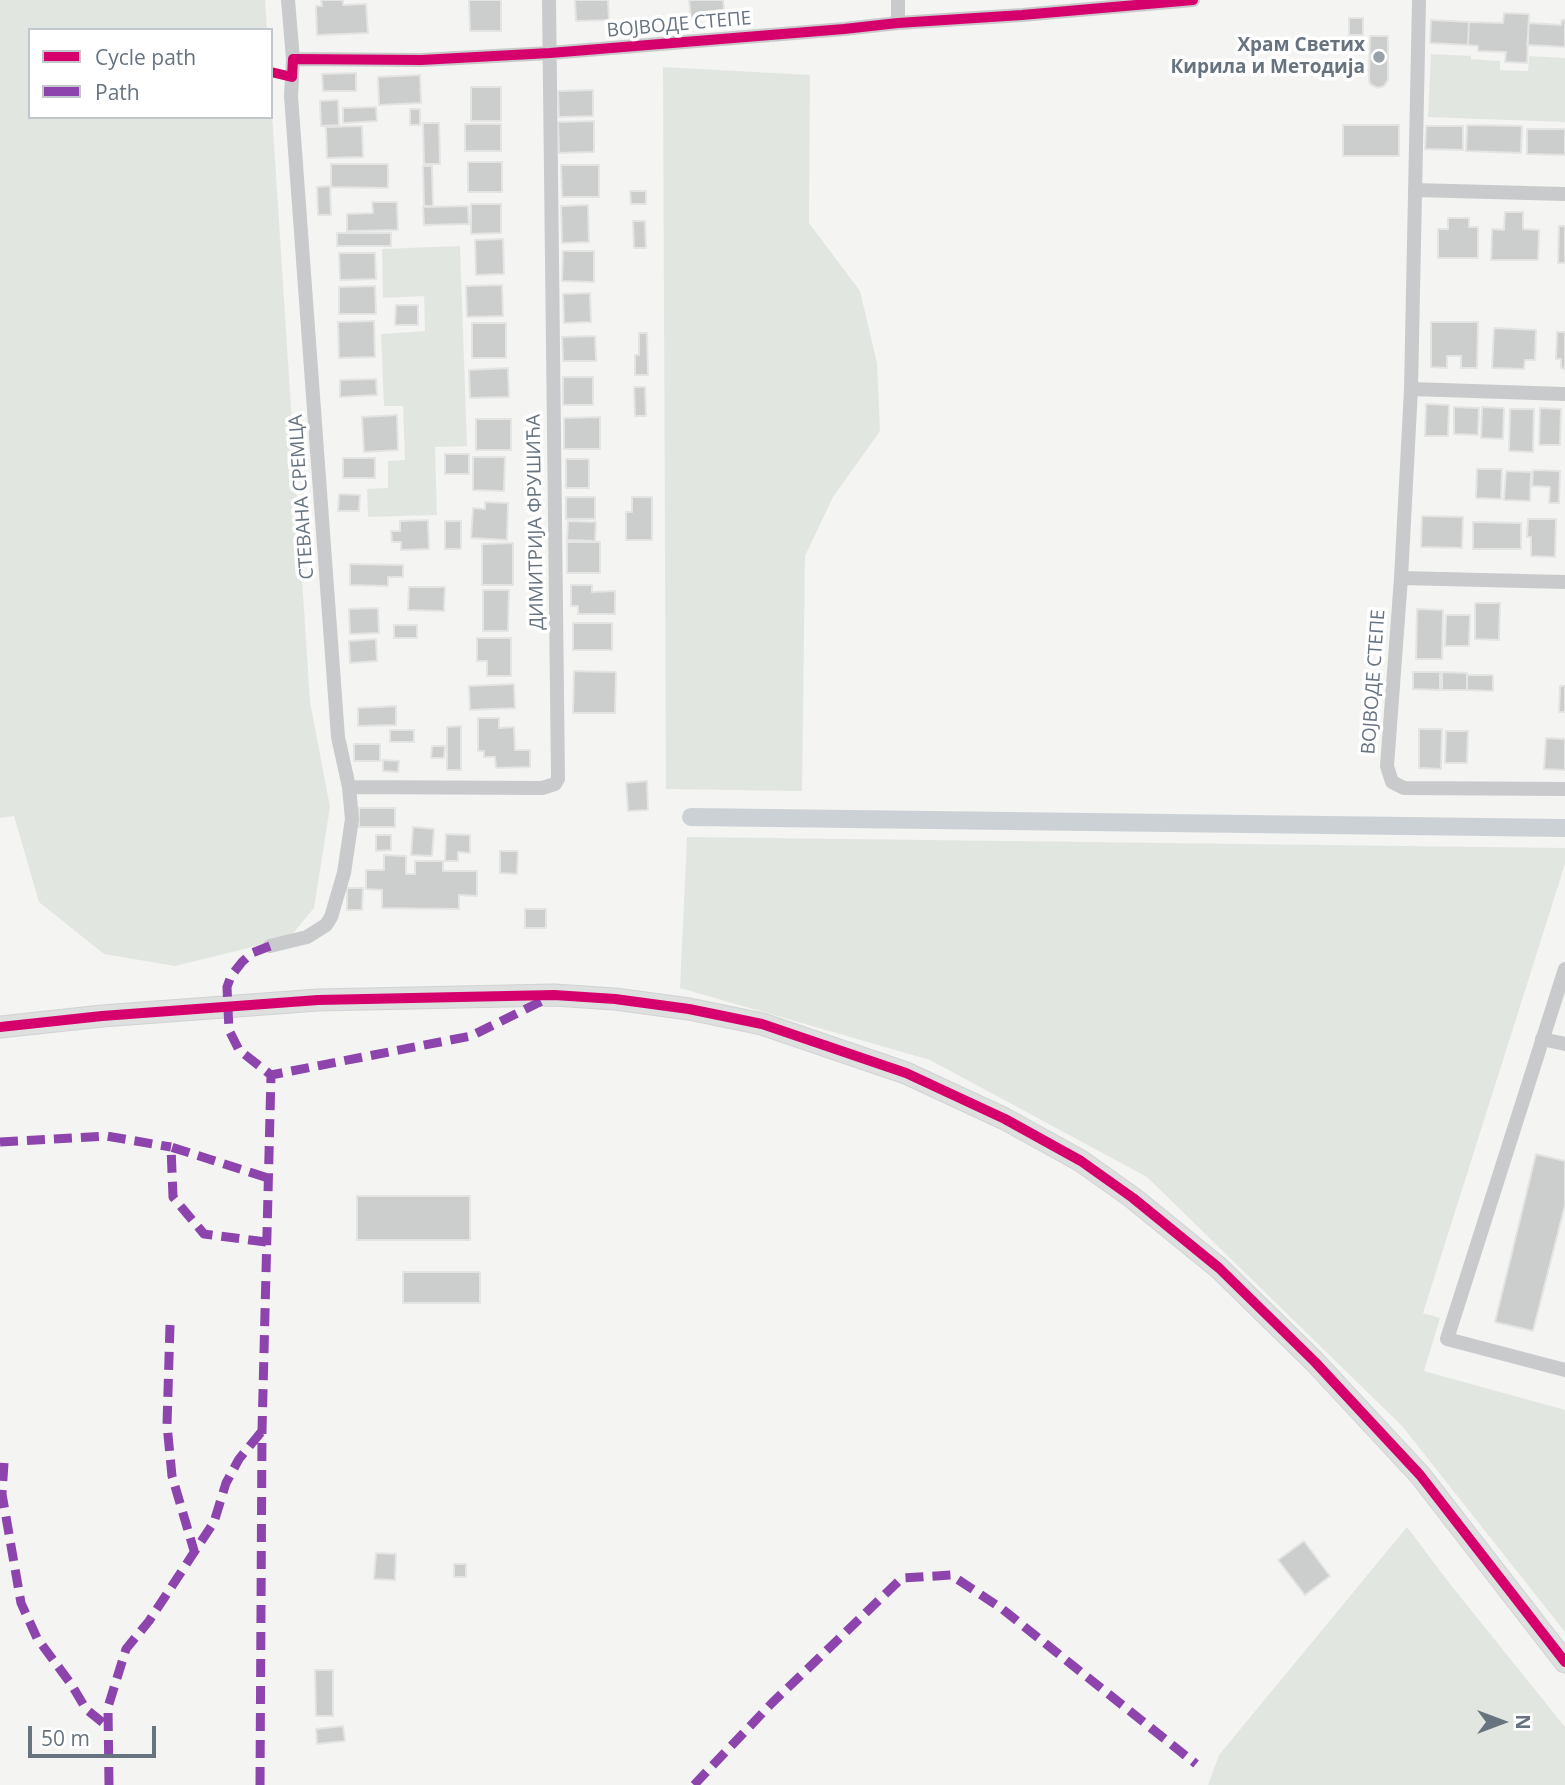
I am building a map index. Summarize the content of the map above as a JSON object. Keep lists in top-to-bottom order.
{
  "streets": {
    "street": ["ВОЈВОДЕ СТЕПЕ", "СТЕВАНА СРЕМЦА", "ДИМИТРИЈА ФРУШИЋА"]
  },
  "crossings": [
    ["ВОЈВОДЕ СТЕПЕ", "СТЕВАНА СРЕМЦА"],
    ["ВОЈВОДЕ СТЕПЕ", "ДИМИТРИЈА ФРУШИЋА"],
    ["СТЕВАНА СРЕМЦА", "ДИМИТРИЈА ФРУШИЋА"]
  ],
  "places": ["Храм Светих Кирила и Методија"],
  "legend": ["Cycle path", "Path"],
  "scale_bar": "50 m",
  "north": "right"
}
